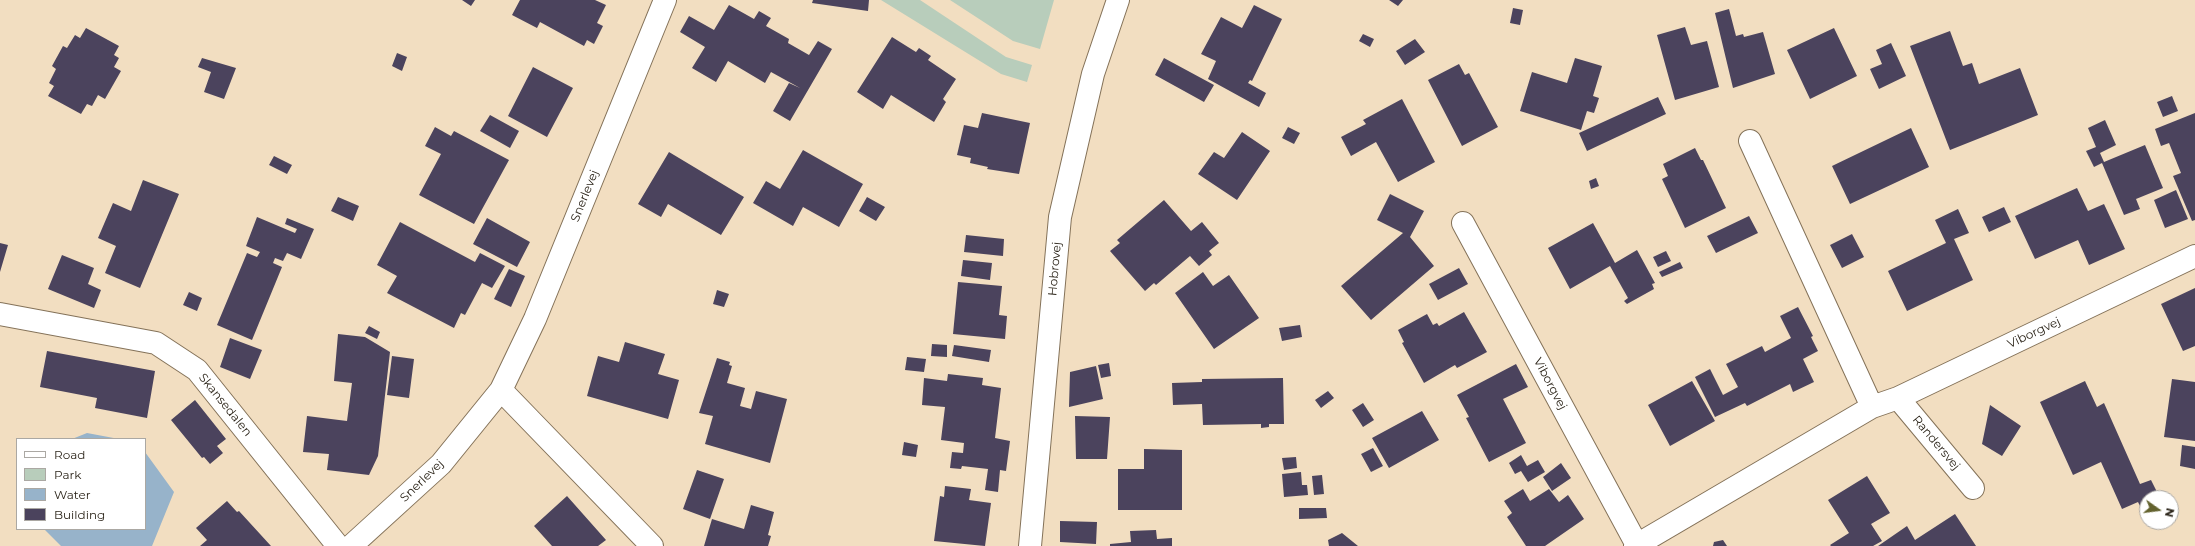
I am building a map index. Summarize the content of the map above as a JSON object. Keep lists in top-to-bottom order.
{
  "streets": {
    "street": [
      "Snerlevej",
      "Hobrovej",
      "Viborgvej",
      "Skansedalen",
      "Randersvej"
    ]
  },
  "crossings": [
    ["Viborgvej", "Randersvej"]
  ],
  "legend": [
    "Road",
    "Park",
    "Water",
    "Building"
  ],
  "north": "right"
}
